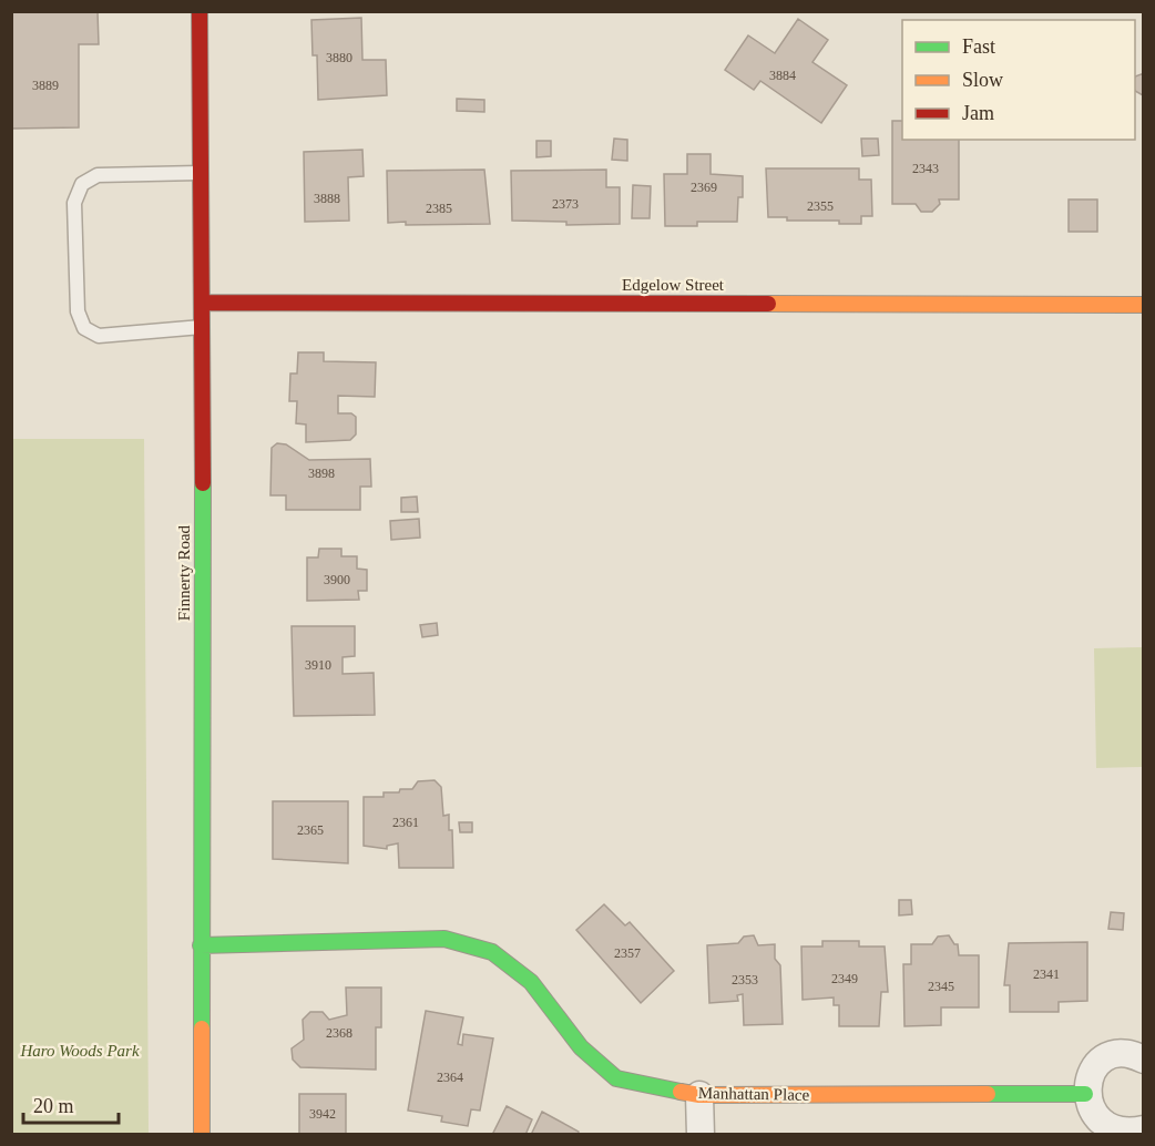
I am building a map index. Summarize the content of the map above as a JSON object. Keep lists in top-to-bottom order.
{
  "streets": {
    "street": ["Edgelow Street", "Finnerty Road", "Manhattan Place"]
  },
  "crossings": [
    ["Edgelow Street", "Finnerty Road"],
    ["Finnerty Road", "Manhattan Place"]
  ],
  "parks": ["Haro Woods Park"],
  "house_numbers": [
    "3880",
    "3884",
    "3889",
    "2343",
    "2369",
    "3888",
    "2373",
    "2355",
    "2385",
    "3898",
    "3900",
    "3910",
    "2361",
    "2365",
    "2357",
    "2341",
    "2349",
    "2353",
    "2345",
    "2368",
    "2364",
    "3942"
  ],
  "legend": ["Fast", "Slow", "Jam"],
  "scale_bar": "20 m"
}
